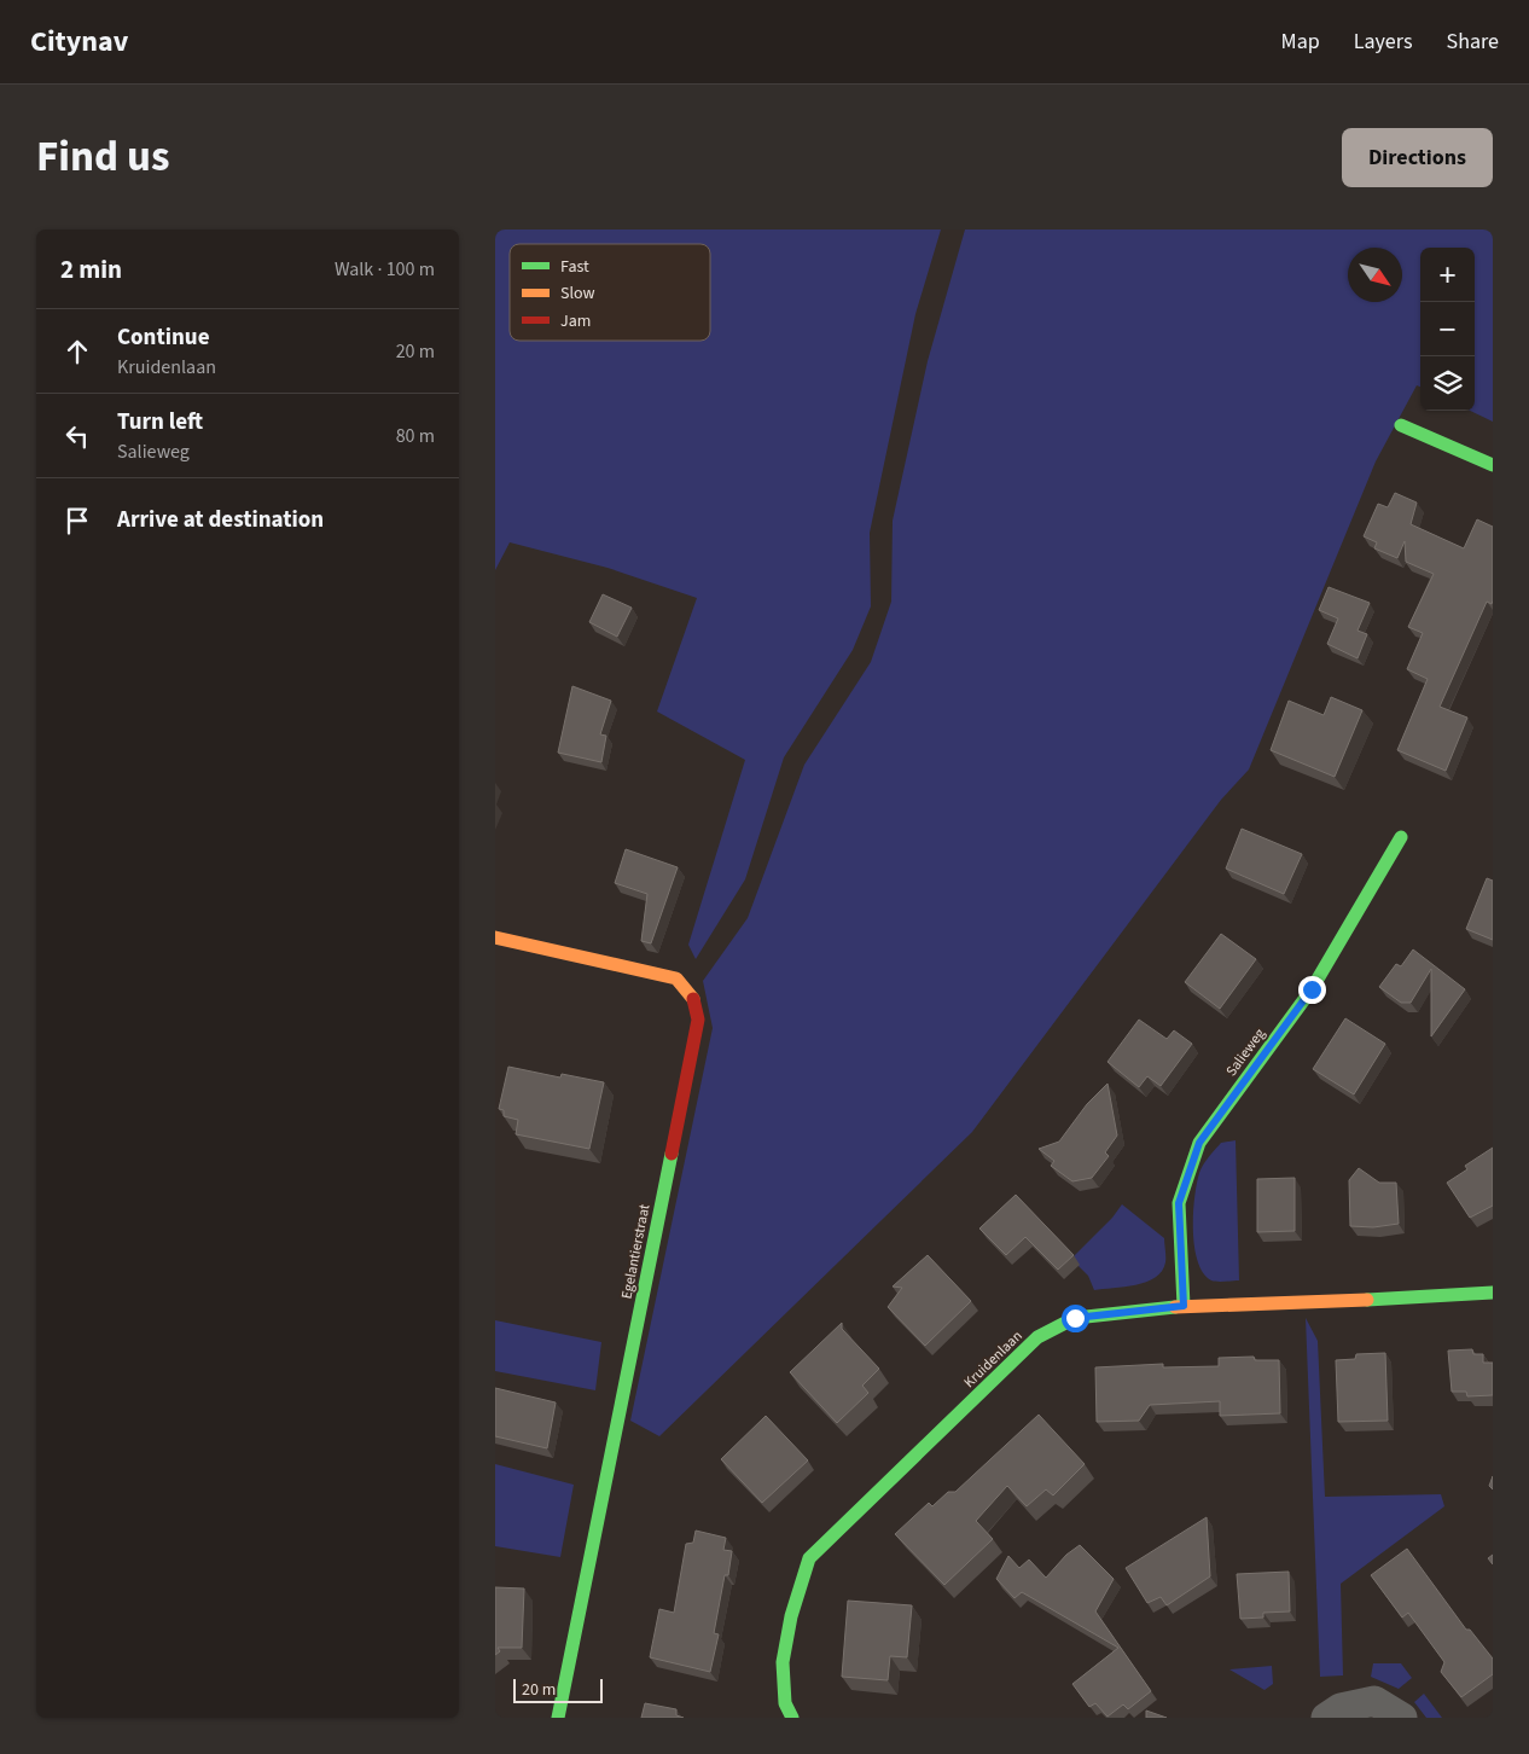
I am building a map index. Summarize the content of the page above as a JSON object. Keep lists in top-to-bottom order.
{
  "streets": {
    "street": ["Salieweg", "Egelantierstraat", "Kruidenlaan"]
  },
  "crossings": [
    ["Salieweg", "Kruidenlaan"]
  ],
  "legend": ["Fast", "Slow", "Jam"],
  "scale_bar": "20 m",
  "north": "bottom right",
  "page": {
    "header": "Citynav",
    "nav": ["Map", "Layers", "Share"],
    "title": "Find us",
    "buttons": "Directions",
    "heading": ["2 min", "Walk · 100 m"],
    "map_buttons": ["+", "−"],
    "list": [
      ["Continue", "Kruidenlaan", "20 m"],
      ["Turn left", "Salieweg", "80 m"],
      "Arrive at destination"
    ],
    "scale": "20 m"
  }
}
